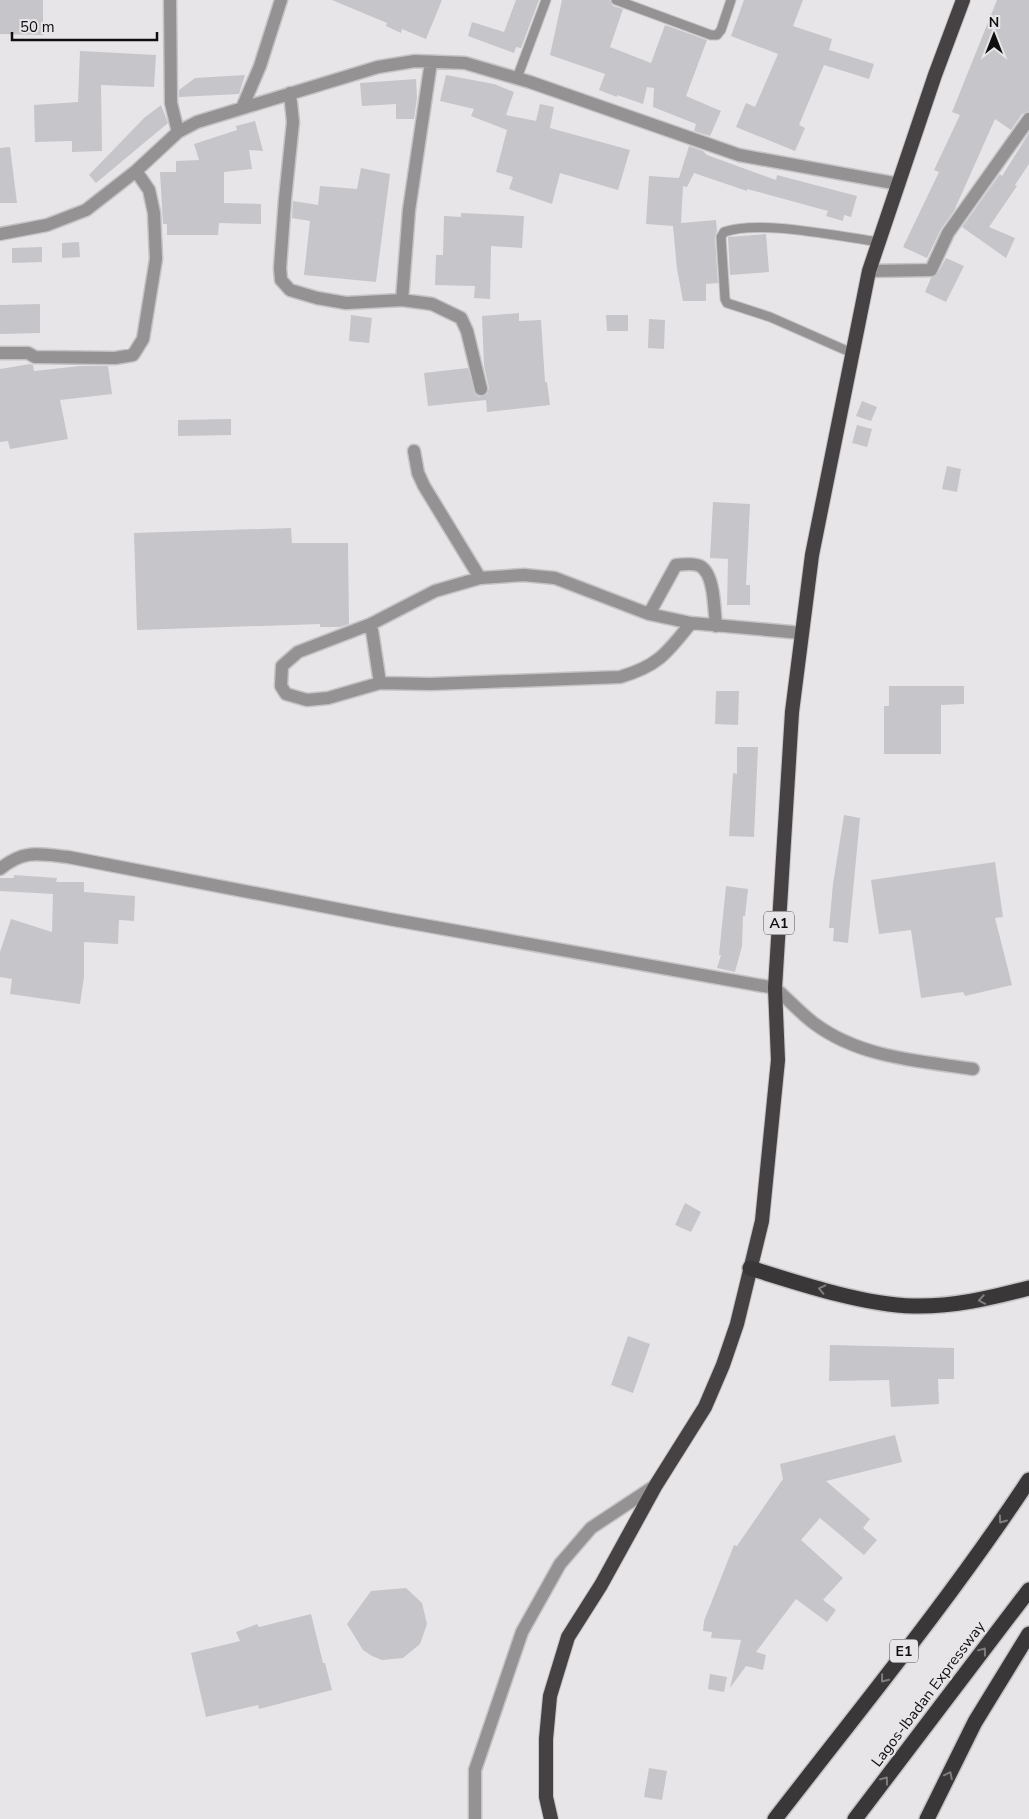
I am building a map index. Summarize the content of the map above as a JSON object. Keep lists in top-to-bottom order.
{
  "streets": {
    "highway": ["A1", "E1", "Lagos-Ibadan Expressway"]
  },
  "scale_bar": "50 m",
  "north": "top"
}
